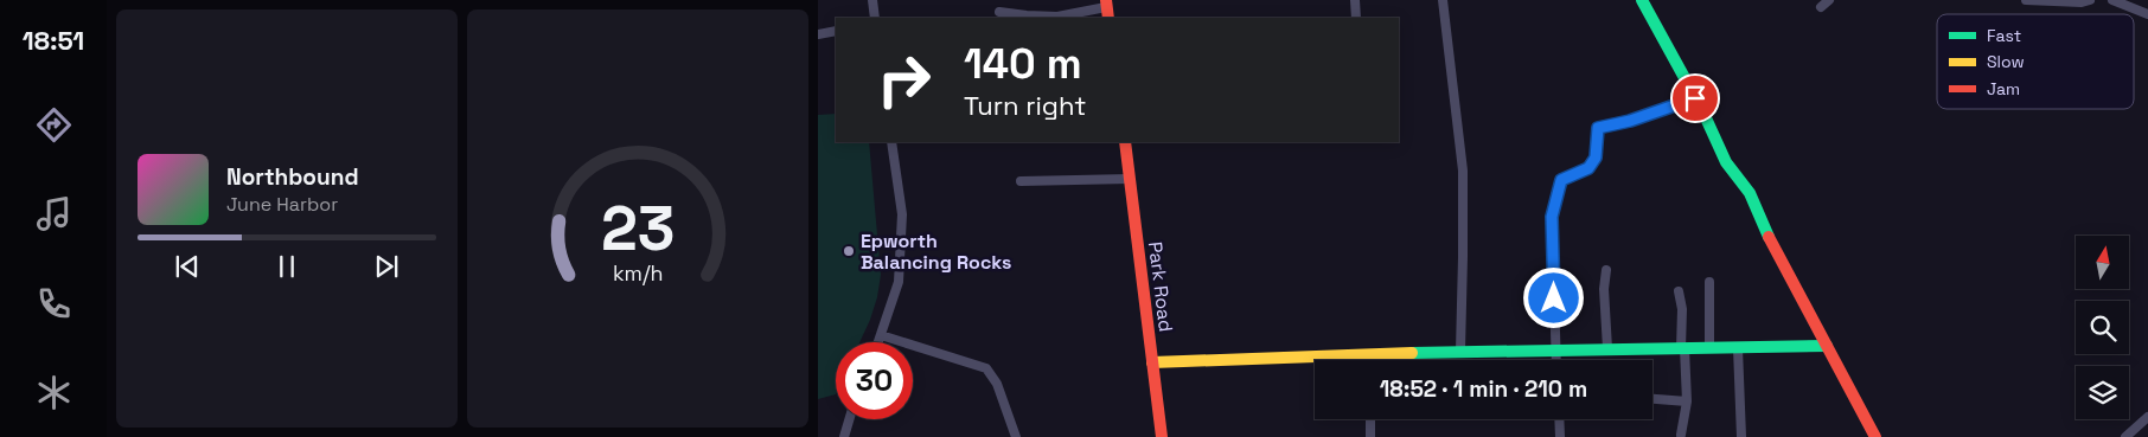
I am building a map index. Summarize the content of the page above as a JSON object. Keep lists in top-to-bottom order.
{
  "streets": {
    "street": ["Park Road"]
  },
  "places": ["Epworth Balancing Rocks"],
  "legend": ["Fast", "Slow", "Jam"],
  "north": "top",
  "page": {
    "tabs": "18:51",
    "turn": ["140 m", "Turn right"],
    "song": ["Northbound", "June Harbor"],
    "limit": "30",
    "trip": "18:52 · 1 min · 210 m",
    "gauge": ["23", "km/h"]
  }
}
